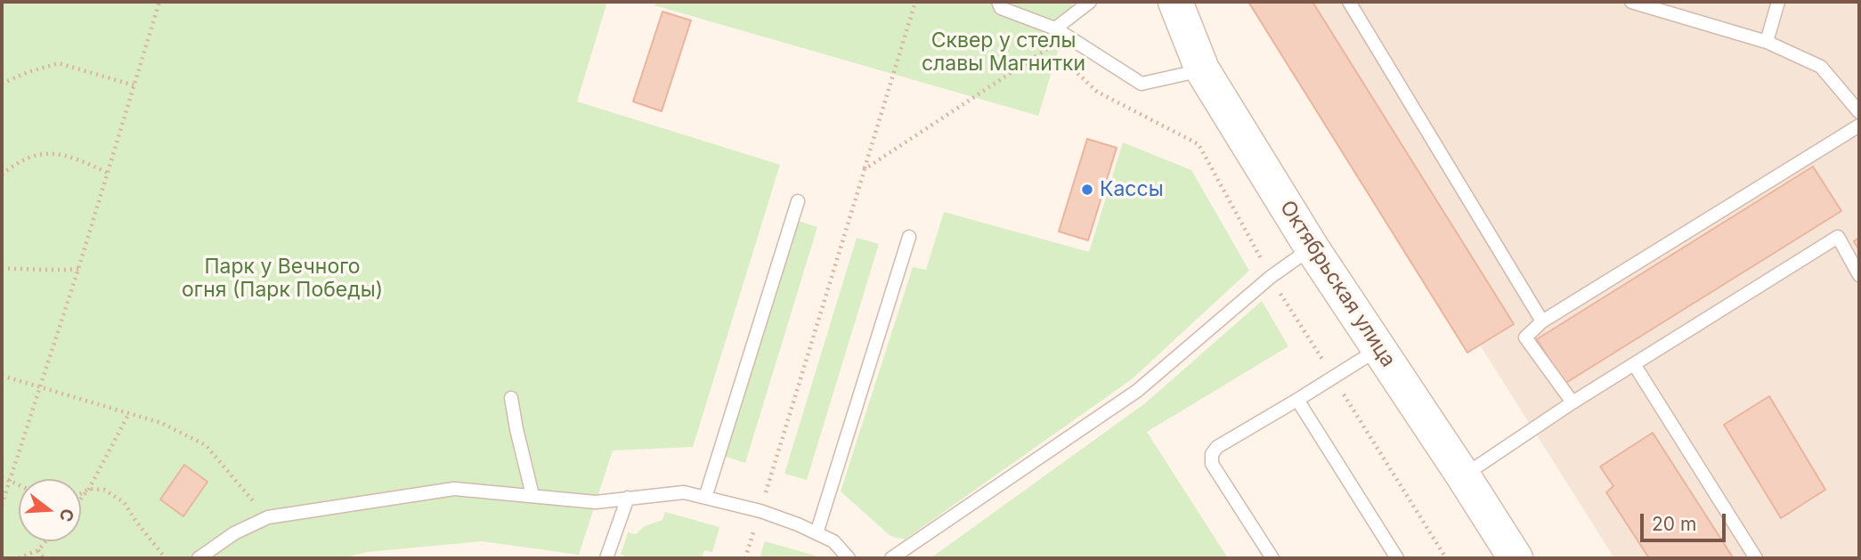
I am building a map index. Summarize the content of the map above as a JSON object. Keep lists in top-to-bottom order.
{
  "streets": {
    "main road": ["Октябрьская улица"]
  },
  "parks": ["Сквер у стелы славы Магнитки", "Парк у Вечного огня (Парк Победы)"],
  "places": ["Кассы"],
  "scale_bar": "20 m",
  "north": "right"
}
